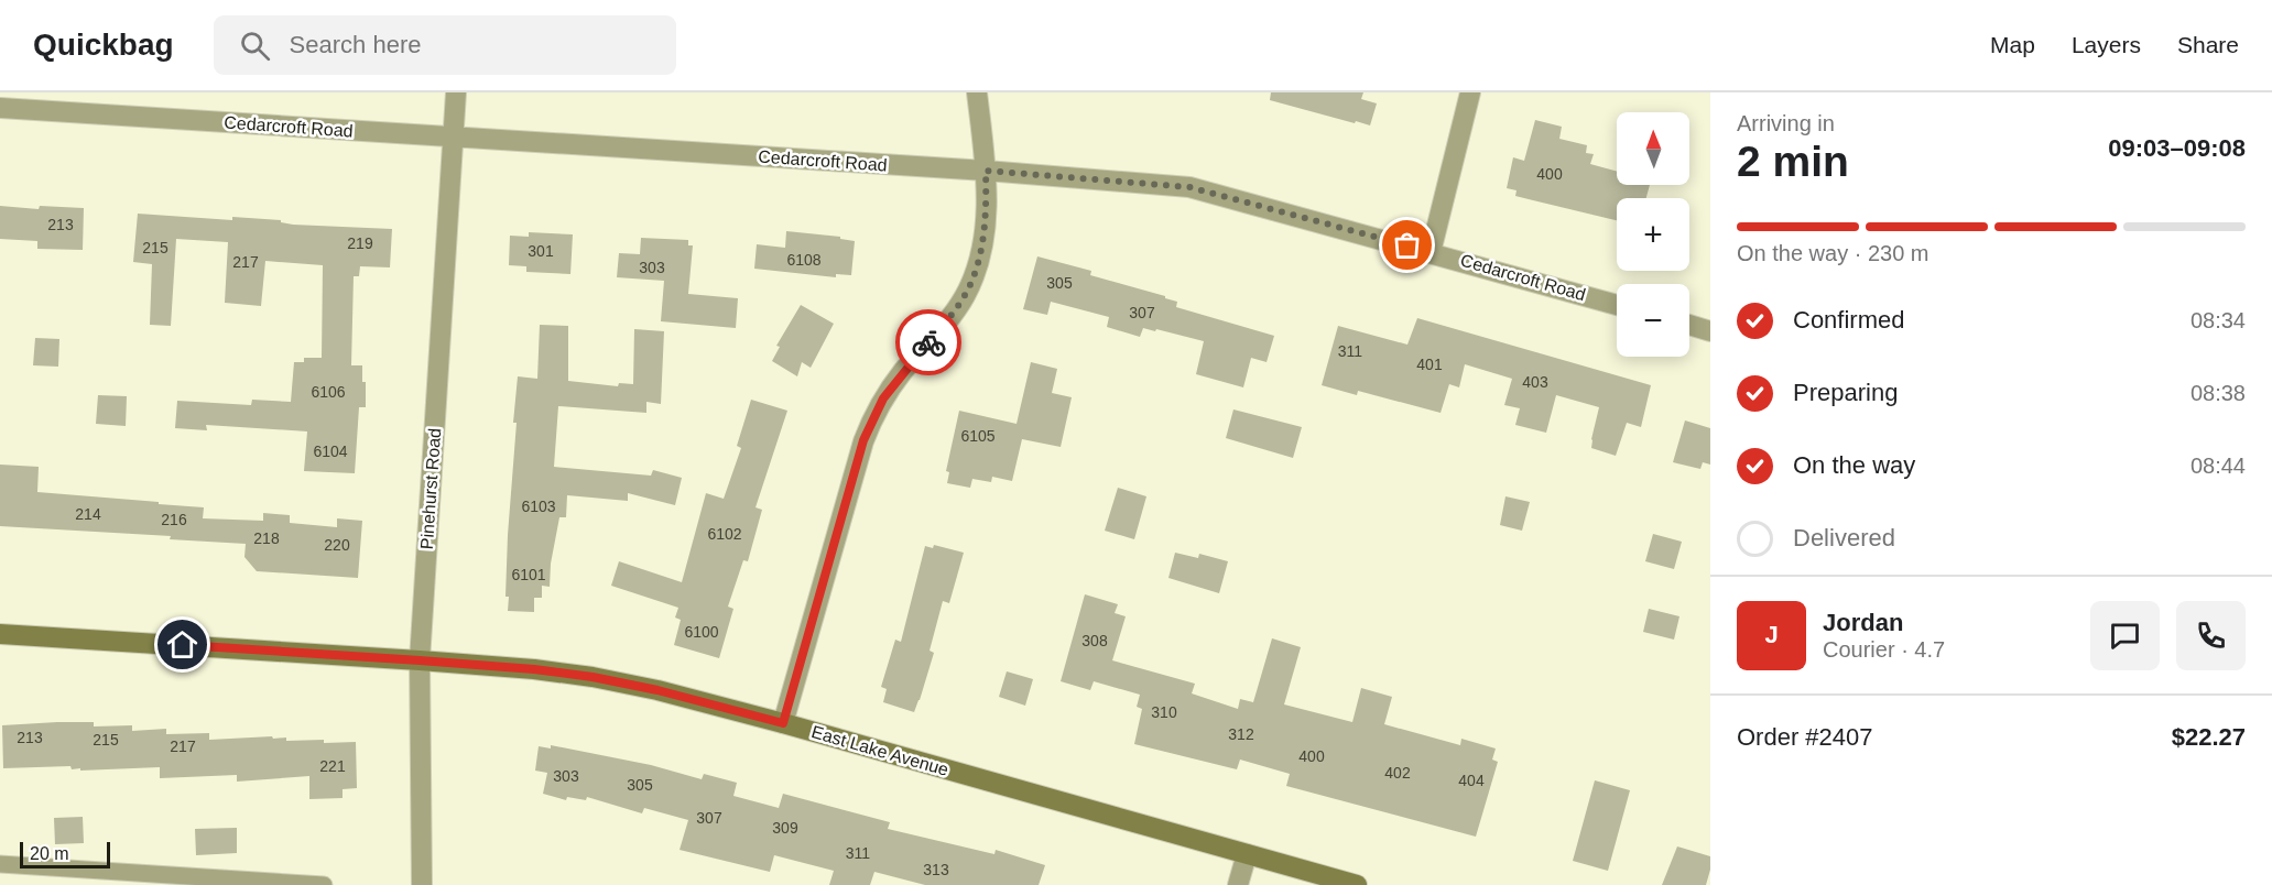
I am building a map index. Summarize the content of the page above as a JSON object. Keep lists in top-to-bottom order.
{
  "streets": {
    "street": ["Cedarcroft Road", "Pinehurst Road", "East Lake Avenue"]
  },
  "crossings": [
    ["Cedarcroft Road", "Pinehurst Road"],
    ["Pinehurst Road", "East Lake Avenue"]
  ],
  "house_numbers": [
    "400",
    "213",
    "219",
    "215",
    "301",
    "6108",
    "217",
    "303",
    "305",
    "307",
    "311",
    "401",
    "403",
    "6106",
    "6105",
    "6104",
    "6103",
    "214",
    "216",
    "6102",
    "218",
    "220",
    "6101",
    "6100",
    "308",
    "310",
    "312",
    "213",
    "215",
    "217",
    "400",
    "221",
    "402",
    "303",
    "404",
    "305",
    "307",
    "309",
    "311",
    "313"
  ],
  "scale_bar": "20 m",
  "north": "top",
  "page": {
    "header": "Quickbag",
    "search": "Search here",
    "nav": ["Map", "Layers", "Share"],
    "heading": ["2 min", "Arriving in", "09:03–09:08"],
    "panel": [
      "Jordan",
      "Courier · 4.7",
      "Order #2407",
      "$22.27"
    ],
    "map_buttons": ["+", "−"],
    "bar": "On the way · 230 m",
    "list": [
      ["Confirmed", "08:34"],
      ["Preparing", "08:38"],
      ["On the way", "08:44"],
      "Delivered"
    ],
    "round": "J",
    "scale": "20 m"
  }
}
